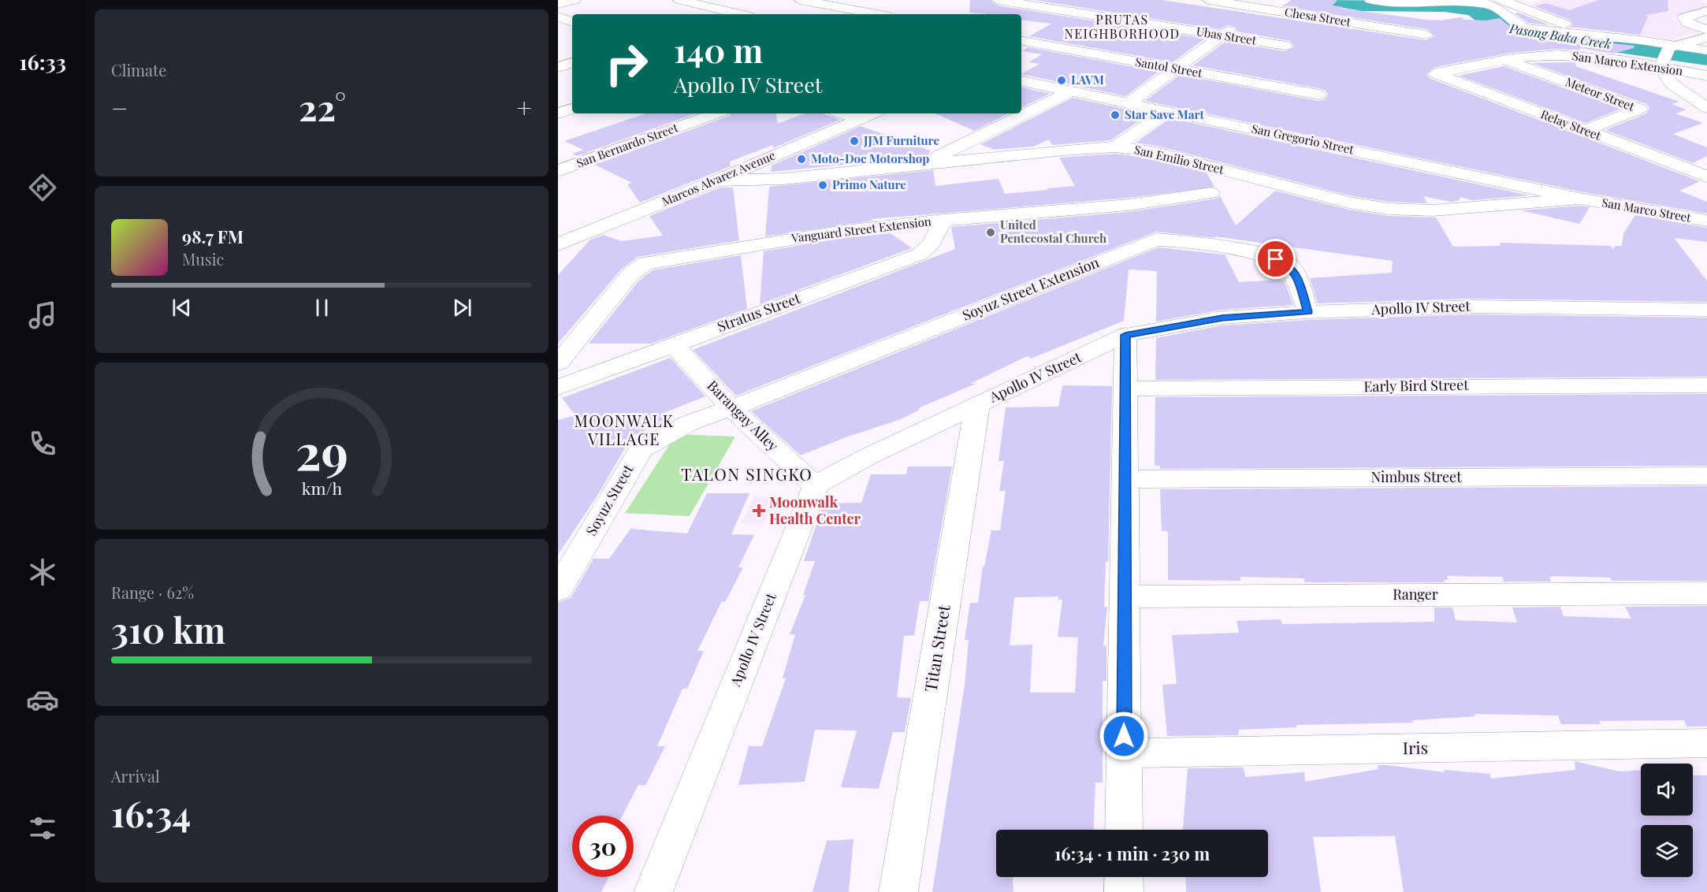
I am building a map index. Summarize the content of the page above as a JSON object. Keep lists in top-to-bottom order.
{
  "streets": {
    "street": [
      "Chesa Street",
      "Ubas Street",
      "San Marco Extension",
      "Santol Street",
      "Meteor Street",
      "Relay Street",
      "San Gregorio Street",
      "San Bernardo Street",
      "San Emilio Street",
      "Marcos Alvarez Avenue",
      "San Marco Street",
      "Vanguard Street Extension",
      "Soyuz Street Extension",
      "Apollo IV Street",
      "Stratus Street",
      "Early Bird Street",
      "Barangay Alley",
      "Nimbus Street",
      "Soyuz Street",
      "Ranger",
      "Titan Street",
      "Iris"
    ]
  },
  "crossings": [
    ["San Marco Extension", "Meteor Street"],
    ["San Marco Extension", "Relay Street"],
    ["Meteor Street", "Relay Street"],
    ["San Gregorio Street", "San Emilio Street"],
    ["San Gregorio Street", "San Marco Street"],
    ["San Emilio Street", "Marcos Alvarez Avenue"],
    ["San Emilio Street", "San Marco Street"],
    ["Vanguard Street Extension", "Soyuz Street Extension"],
    ["Vanguard Street Extension", "Stratus Street"],
    ["Soyuz Street Extension", "Apollo IV Street"],
    ["Soyuz Street Extension", "Barangay Alley"],
    ["Soyuz Street Extension", "Soyuz Street"],
    ["Apollo IV Street", "Barangay Alley"],
    ["Apollo IV Street", "Titan Street"],
    ["Stratus Street", "Barangay Alley"],
    ["Barangay Alley", "Soyuz Street"]
  ],
  "districts": ["PRUTAS NEIGHBORHOOD", "MOONWALK VILLAGE", "TALON SINGKO"],
  "water": ["Pasong Baka Creek"],
  "places": {
    "other": [
      "LAVM",
      "Star Save Mart",
      "JJM Furniture",
      "Moto-Doc Motorshop",
      "Primo Nature",
      "United Pentecostal Church"
    ],
    "health": ["Moonwalk Health Center"]
  },
  "page": {
    "tabs": "16:33",
    "tile": [
      "Climate",
      ["Range · 62%", "310 km"],
      ["Arrival", "16:34"]
    ],
    "turn": ["140 m", "Apollo IV Street"],
    "heat": ["−", "22°", "+"],
    "song": ["98.7 FM", "Music"],
    "limit": "30",
    "trip": "16:34 · 1 min · 230 m",
    "gauge": ["29", "km/h"]
  }
}
